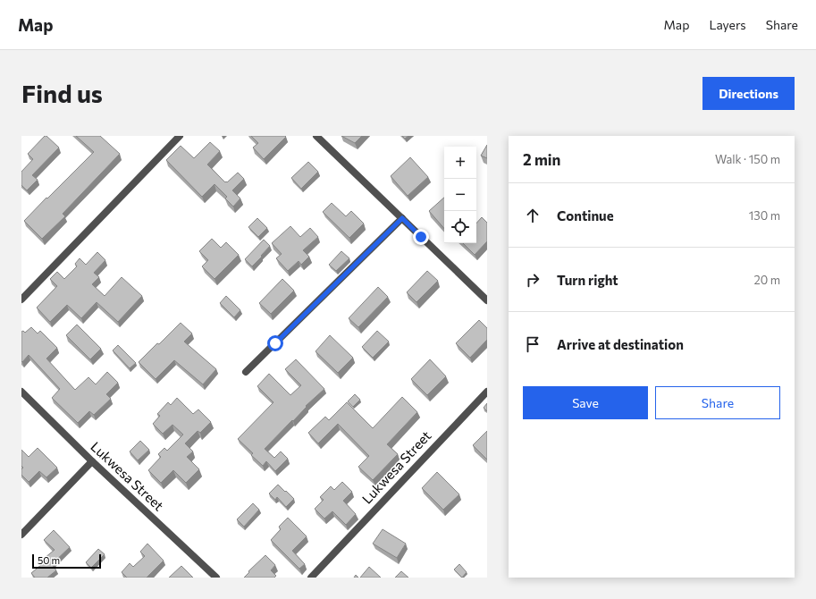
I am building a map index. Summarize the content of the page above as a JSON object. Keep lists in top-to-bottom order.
{
  "streets": {
    "street": ["Lukwesa Street"]
  },
  "scale_bar": "50 m",
  "page": {
    "header": "Map",
    "nav": ["Map", "Layers", "Share"],
    "buttons": [
      "Directions",
      ["Save", "Share"]
    ],
    "title": "Find us",
    "heading": ["2 min", "Walk · 150 m"],
    "map_buttons": ["+", "−"],
    "list": [
      ["Continue", "130 m"],
      ["Turn right", "20 m"],
      "Arrive at destination"
    ],
    "scale": "50 m"
  }
}
